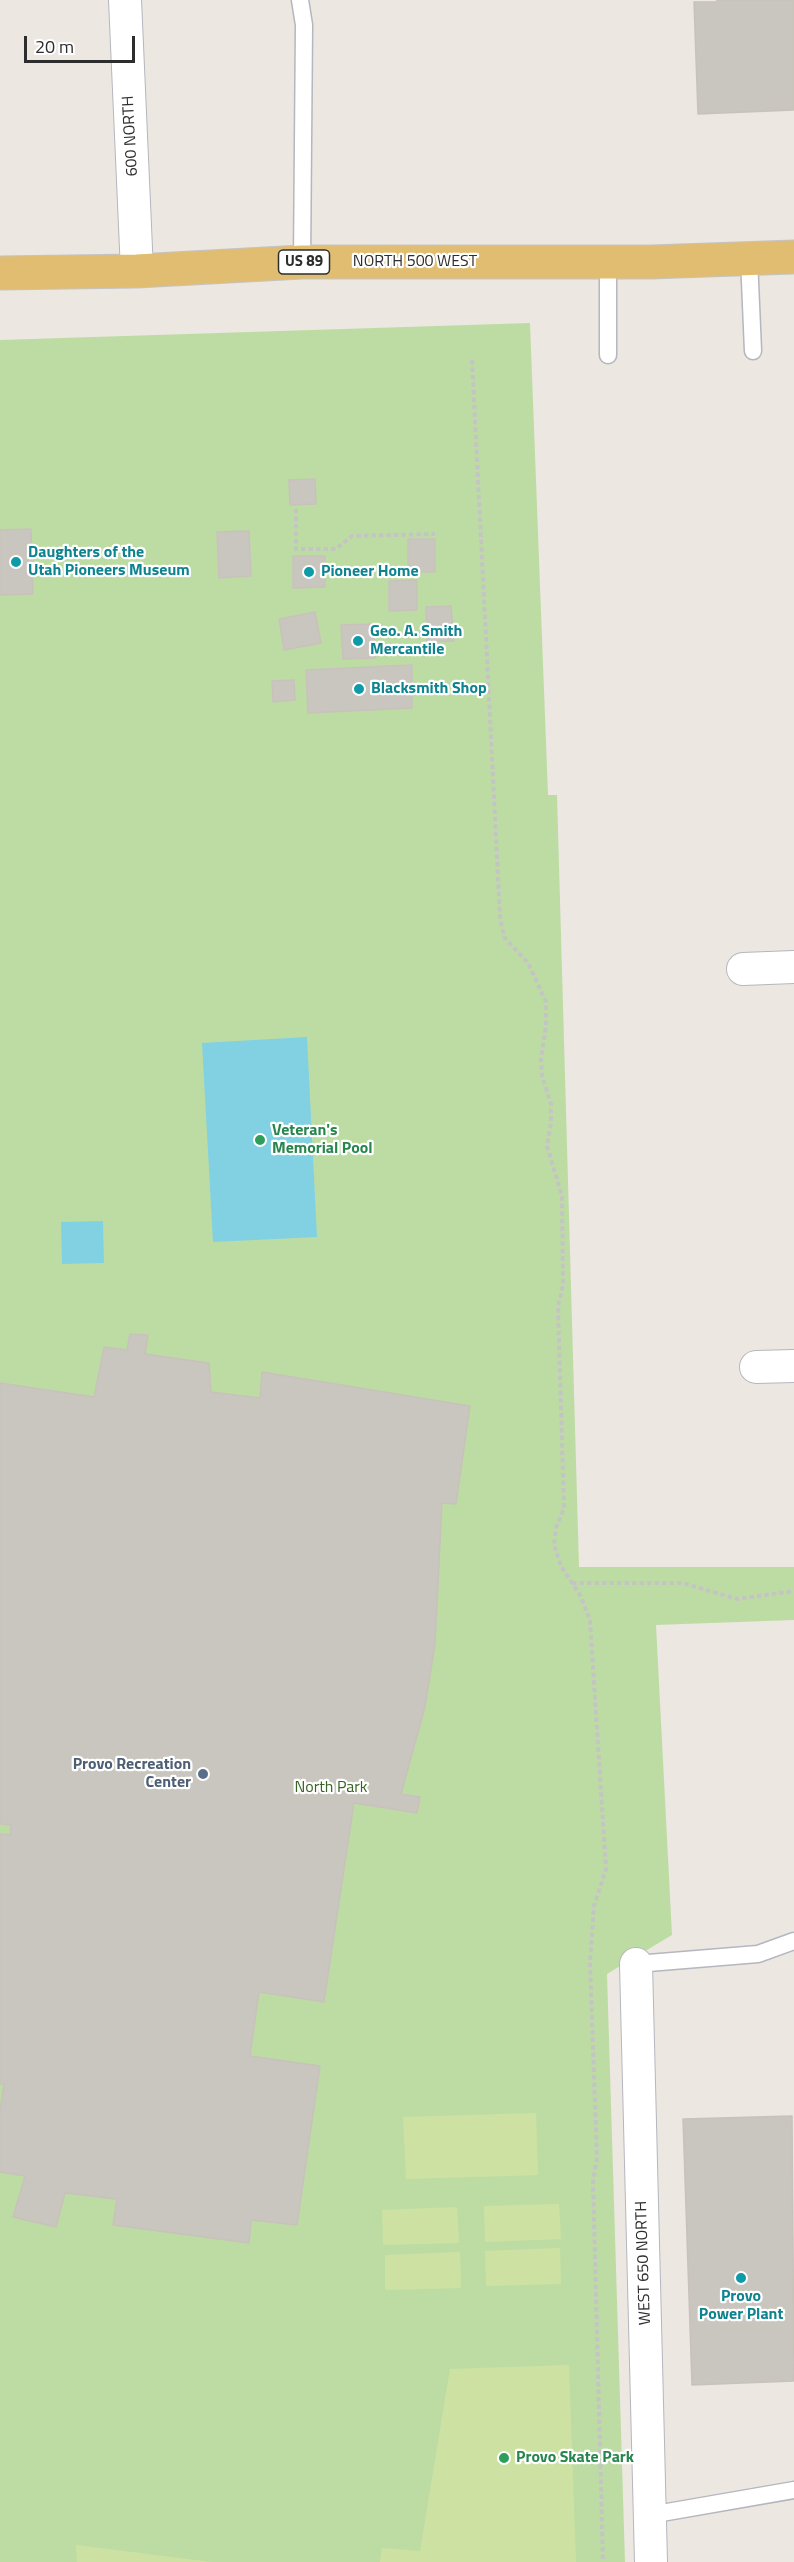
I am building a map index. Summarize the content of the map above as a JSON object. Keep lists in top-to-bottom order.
{
  "streets": {
    "main road": ["US 89", "NORTH 500 WEST"],
    "street": ["600 NORTH", "WEST 650 NORTH"]
  },
  "crossings": [
    ["600 NORTH", "NORTH 500 WEST"]
  ],
  "parks": ["North Park"],
  "places": [
    "Daughters of the Utah Pioneers Museum",
    "Pioneer Home",
    "Geo. A. Smith Mercantile",
    "Blacksmith Shop",
    "Veteran's Memorial Pool",
    "Provo Recreation Center",
    "Provo Power Plant",
    "Provo Skate Park"
  ],
  "scale_bar": "20 m"
}
